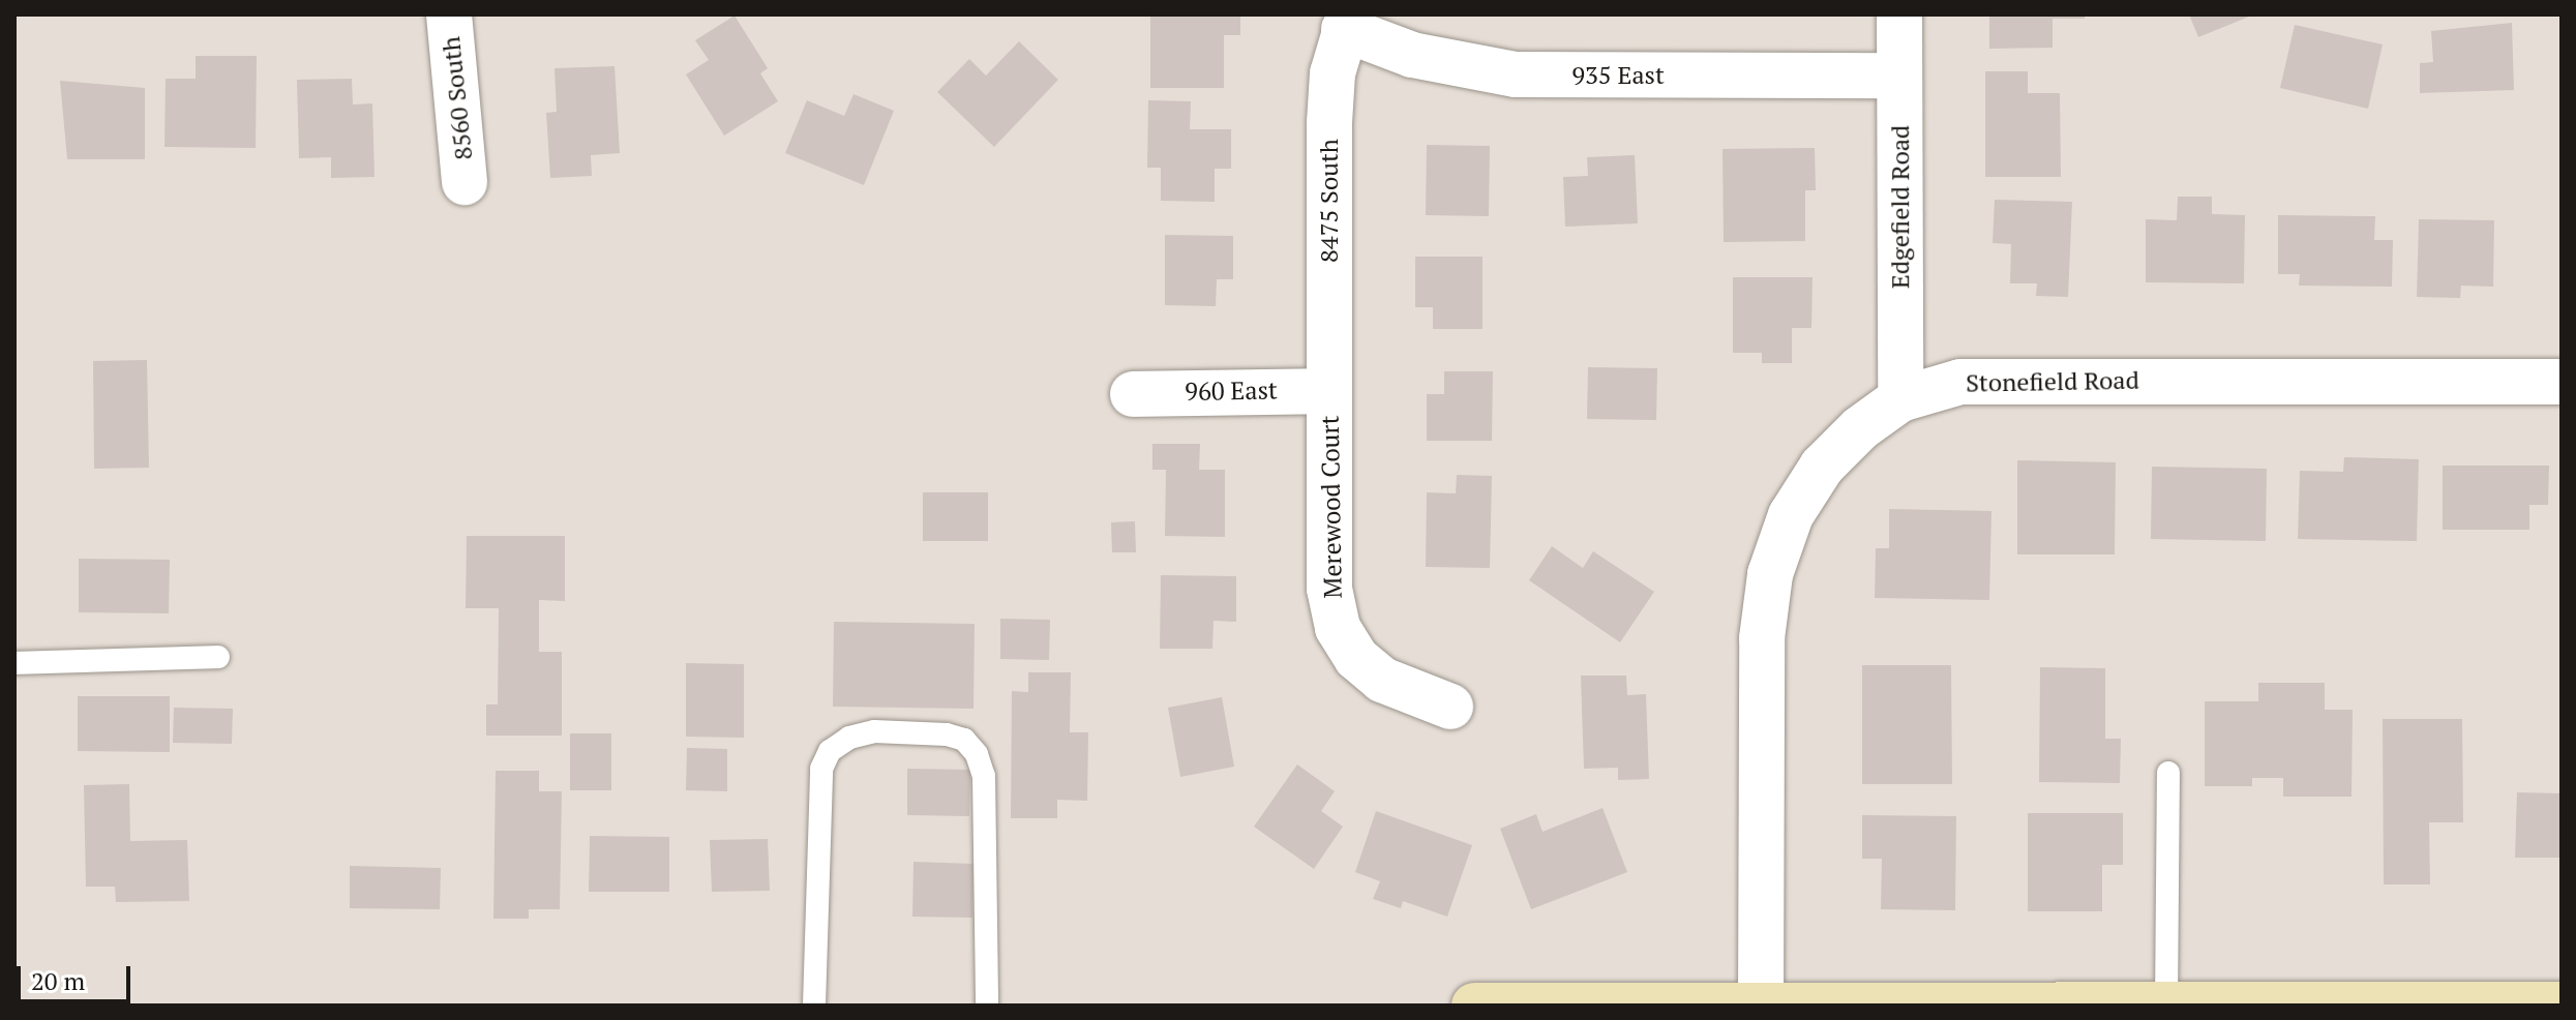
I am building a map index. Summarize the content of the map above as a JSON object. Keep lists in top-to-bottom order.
{
  "streets": {
    "street": [
      "935 East",
      "8560 South",
      "8475 South",
      "Edgefield Road",
      "Stonefield Road",
      "960 East",
      "Merewood Court"
    ]
  },
  "crossings": [
    ["935 East", "8475 South"],
    ["935 East", "Edgefield Road"],
    ["8475 South", "960 East"],
    ["8475 South", "Merewood Court"],
    ["Edgefield Road", "Stonefield Road"],
    ["960 East", "Merewood Court"]
  ],
  "scale_bar": "20 m"
}
